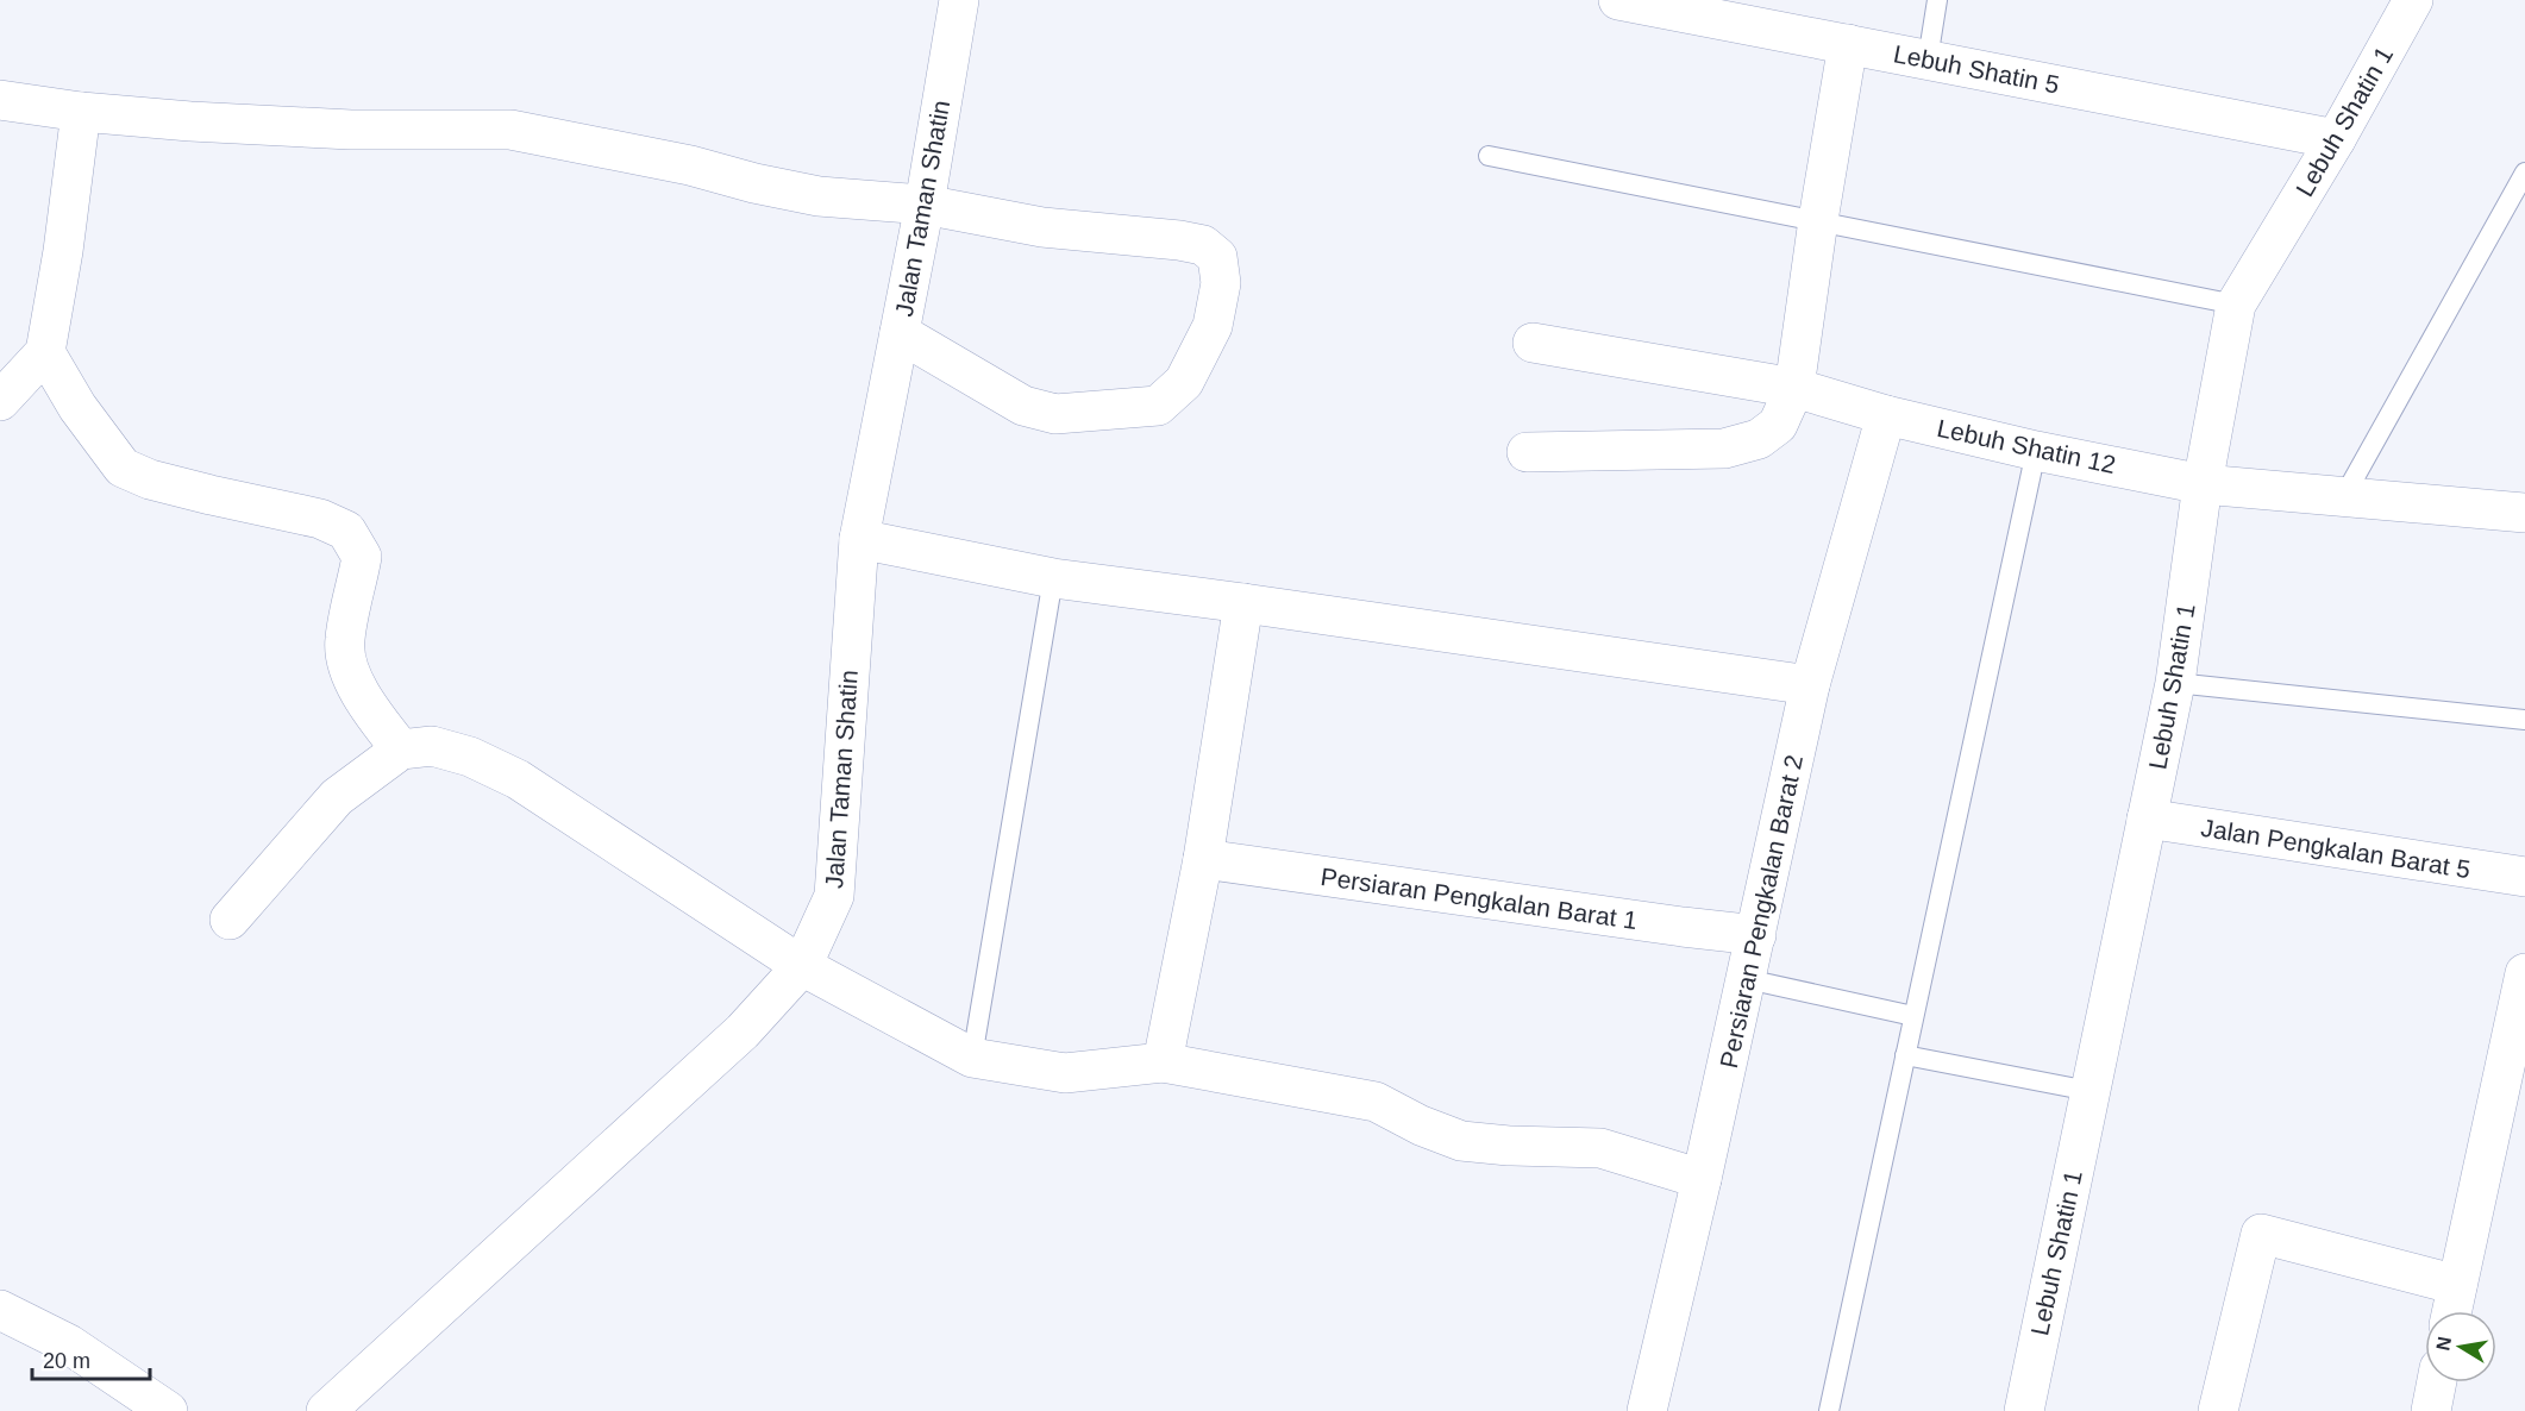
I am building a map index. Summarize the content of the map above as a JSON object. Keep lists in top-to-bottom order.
{
  "streets": {
    "street": [
      "Lebuh Shatin 5",
      "Lebuh Shatin 1",
      "Jalan Taman Shatin",
      "Lebuh Shatin 12",
      "Jalan Pengkalan Barat 5",
      "Persiaran Pengkalan Barat 1",
      "Persiaran Pengkalan Barat 2"
    ]
  },
  "crossings": [
    ["Lebuh Shatin 5", "Lebuh Shatin 1"],
    ["Lebuh Shatin 1", "Lebuh Shatin 12"],
    ["Lebuh Shatin 1", "Jalan Pengkalan Barat 5"],
    ["Lebuh Shatin 12", "Persiaran Pengkalan Barat 2"],
    ["Persiaran Pengkalan Barat 1", "Persiaran Pengkalan Barat 2"]
  ],
  "scale_bar": "20 m",
  "north": "left"
}
